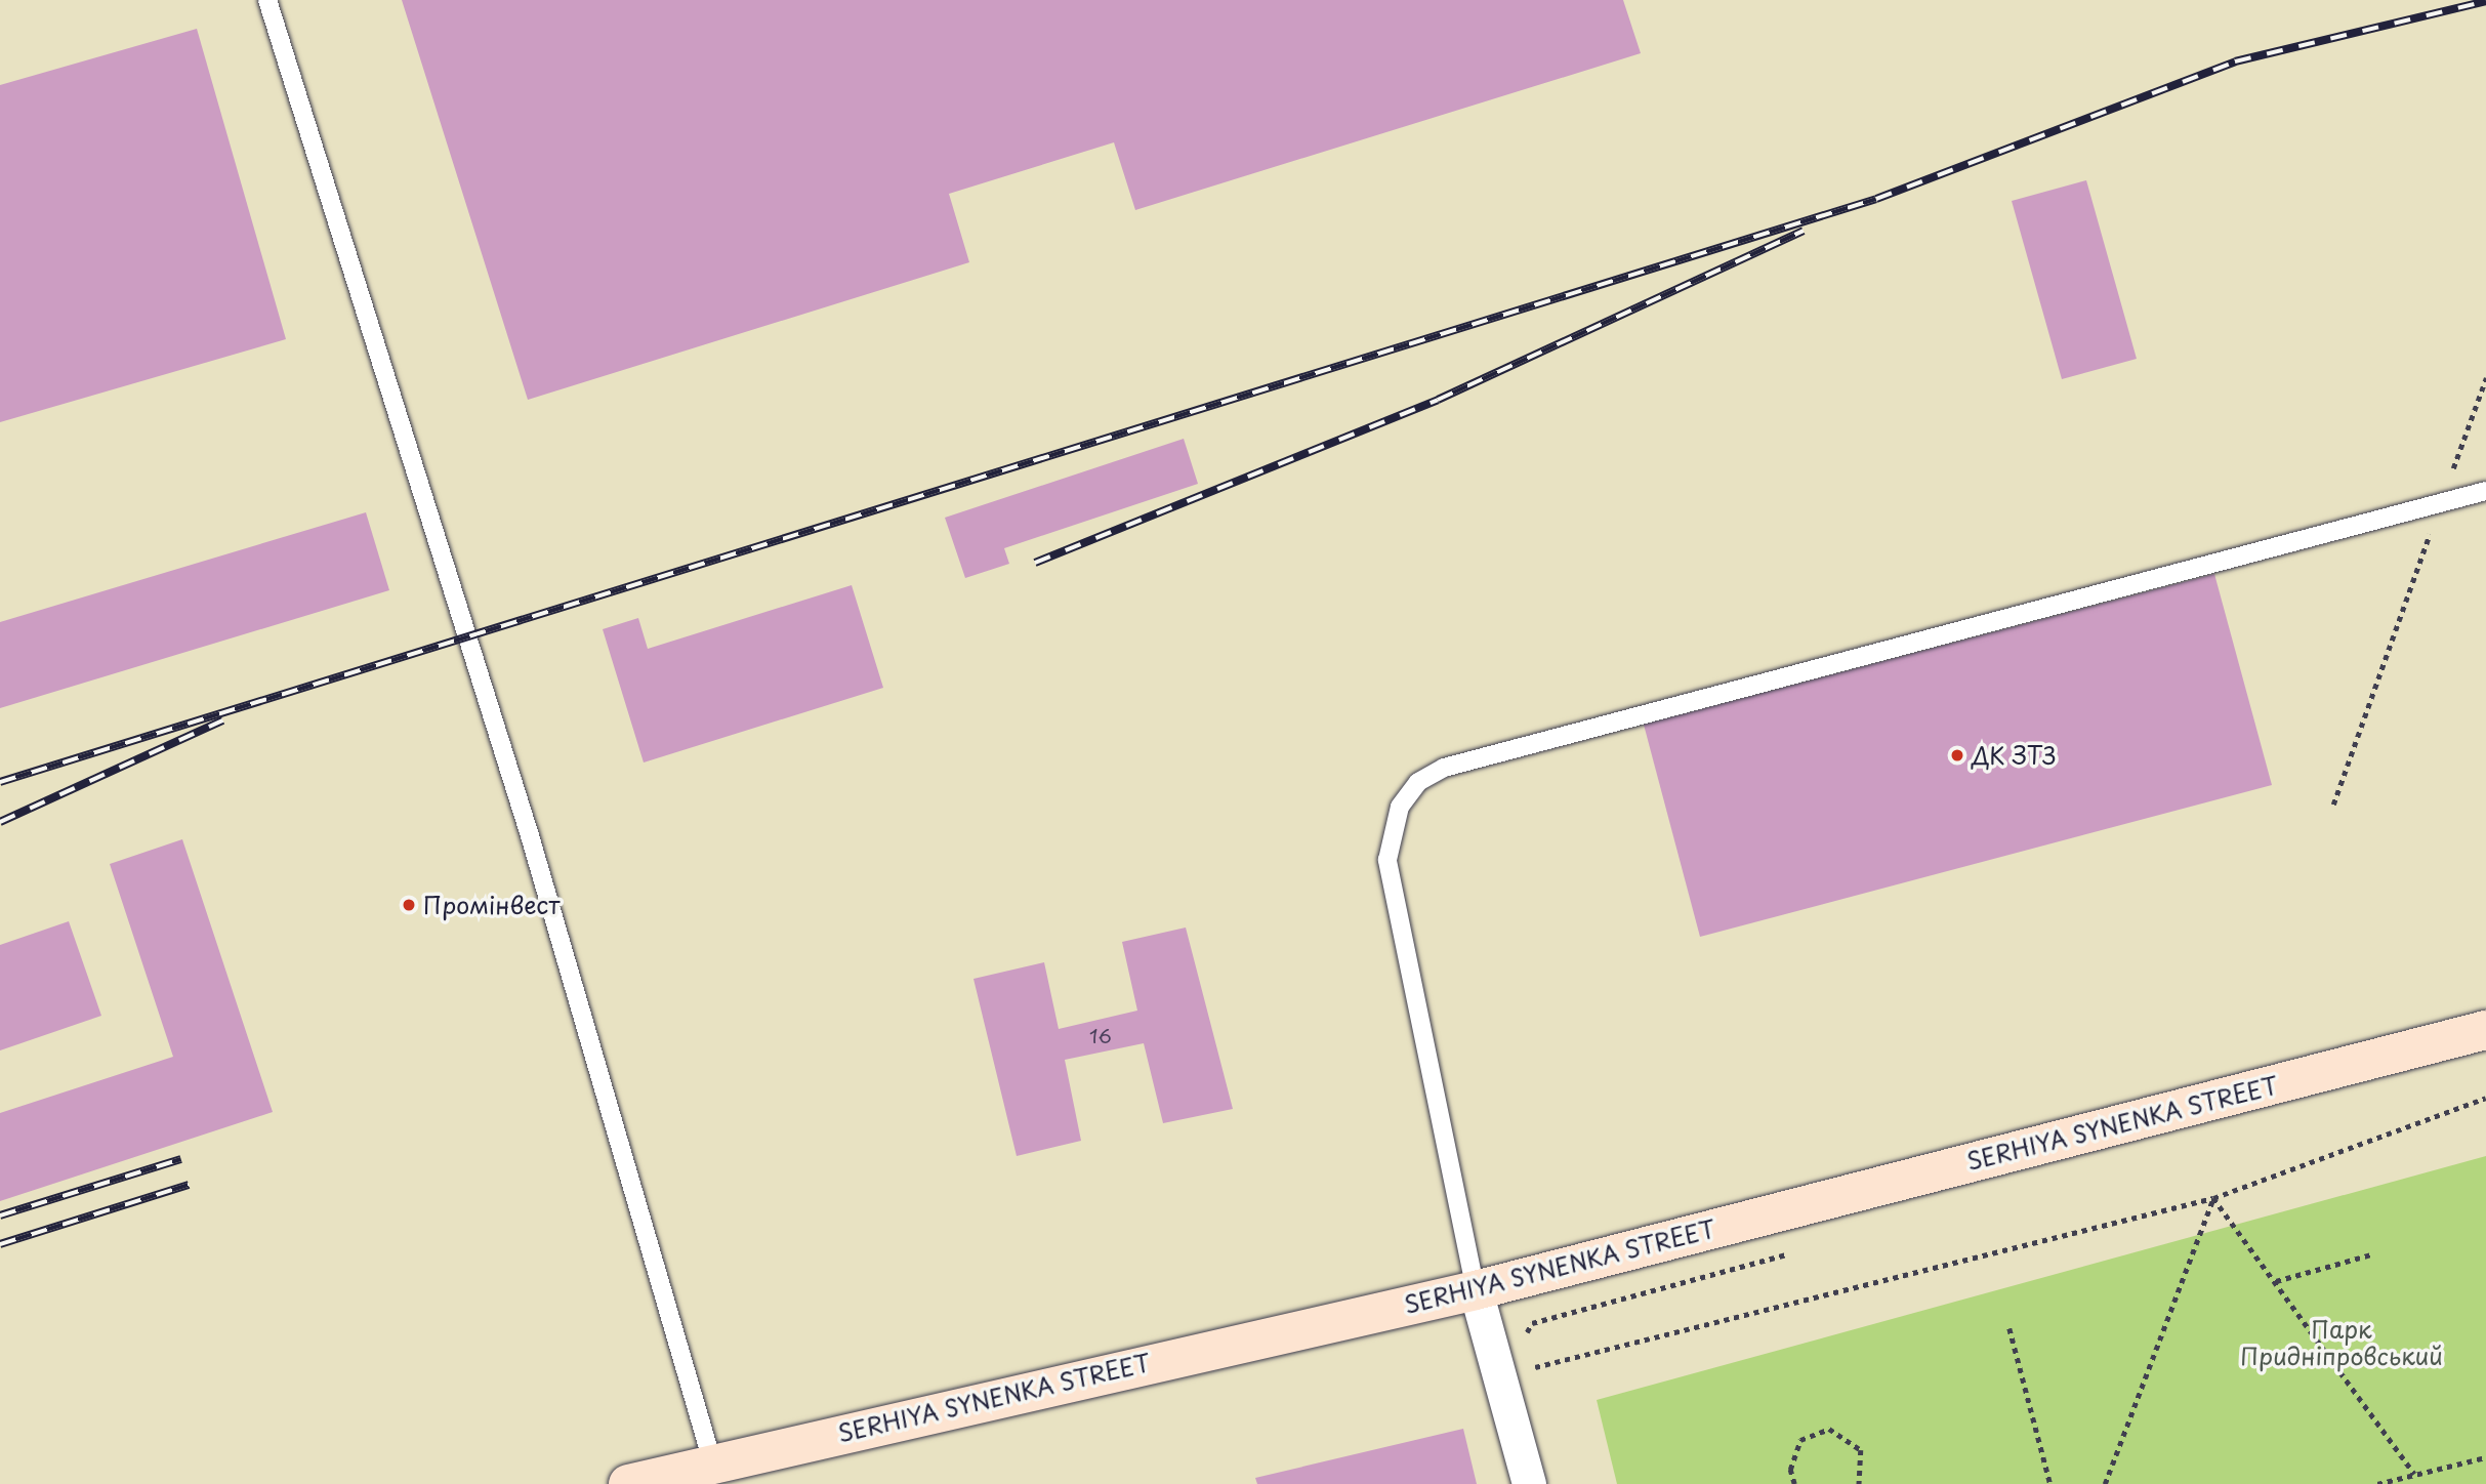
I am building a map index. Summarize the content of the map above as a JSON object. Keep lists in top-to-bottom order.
{
  "streets": {
    "street": ["SERHIYA SYNENKA STREET"]
  },
  "parks": ["Парк Придніпровський"],
  "places": ["ДК ЗТЗ", "Промінвест"],
  "house_numbers": ["16"]
}
